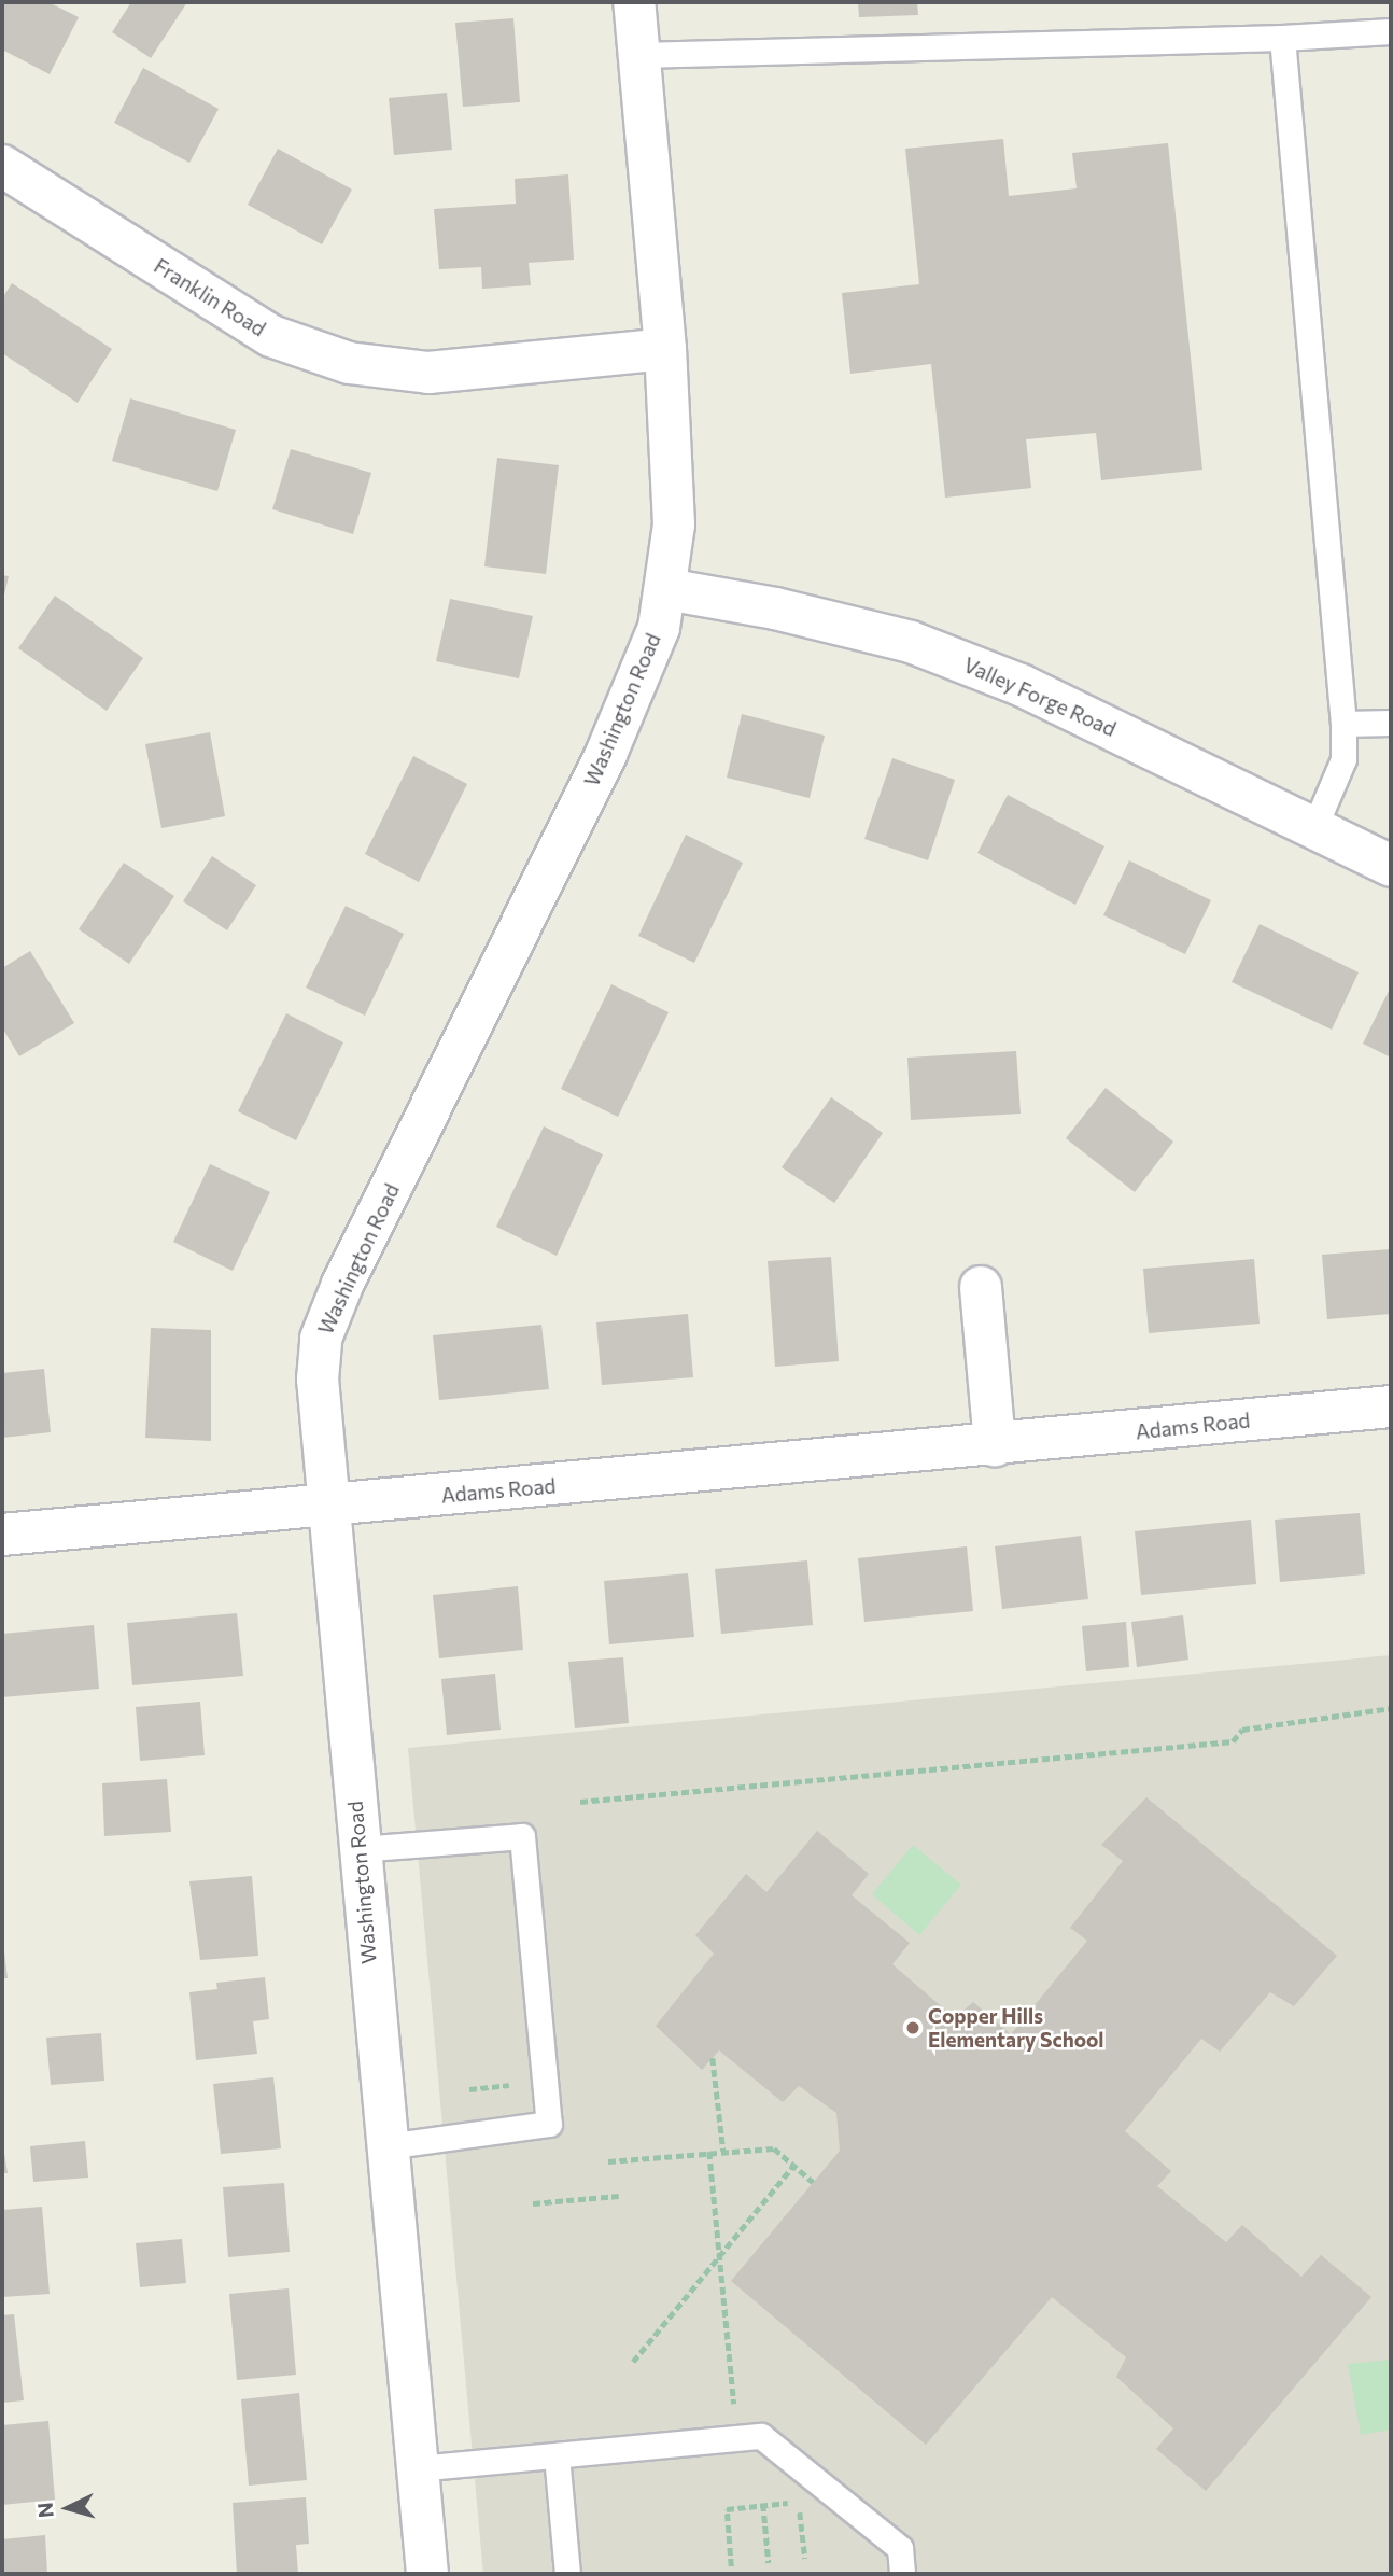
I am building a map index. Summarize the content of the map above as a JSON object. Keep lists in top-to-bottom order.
{
  "streets": {
    "street": [
      "Franklin Road",
      "Valley Forge Road",
      "Washington Road",
      "Adams Road"
    ]
  },
  "crossings": [
    ["Franklin Road", "Washington Road"],
    ["Valley Forge Road", "Washington Road"],
    ["Washington Road", "Adams Road"]
  ],
  "places": ["Copper Hills Elementary School"],
  "north": "left"
}
